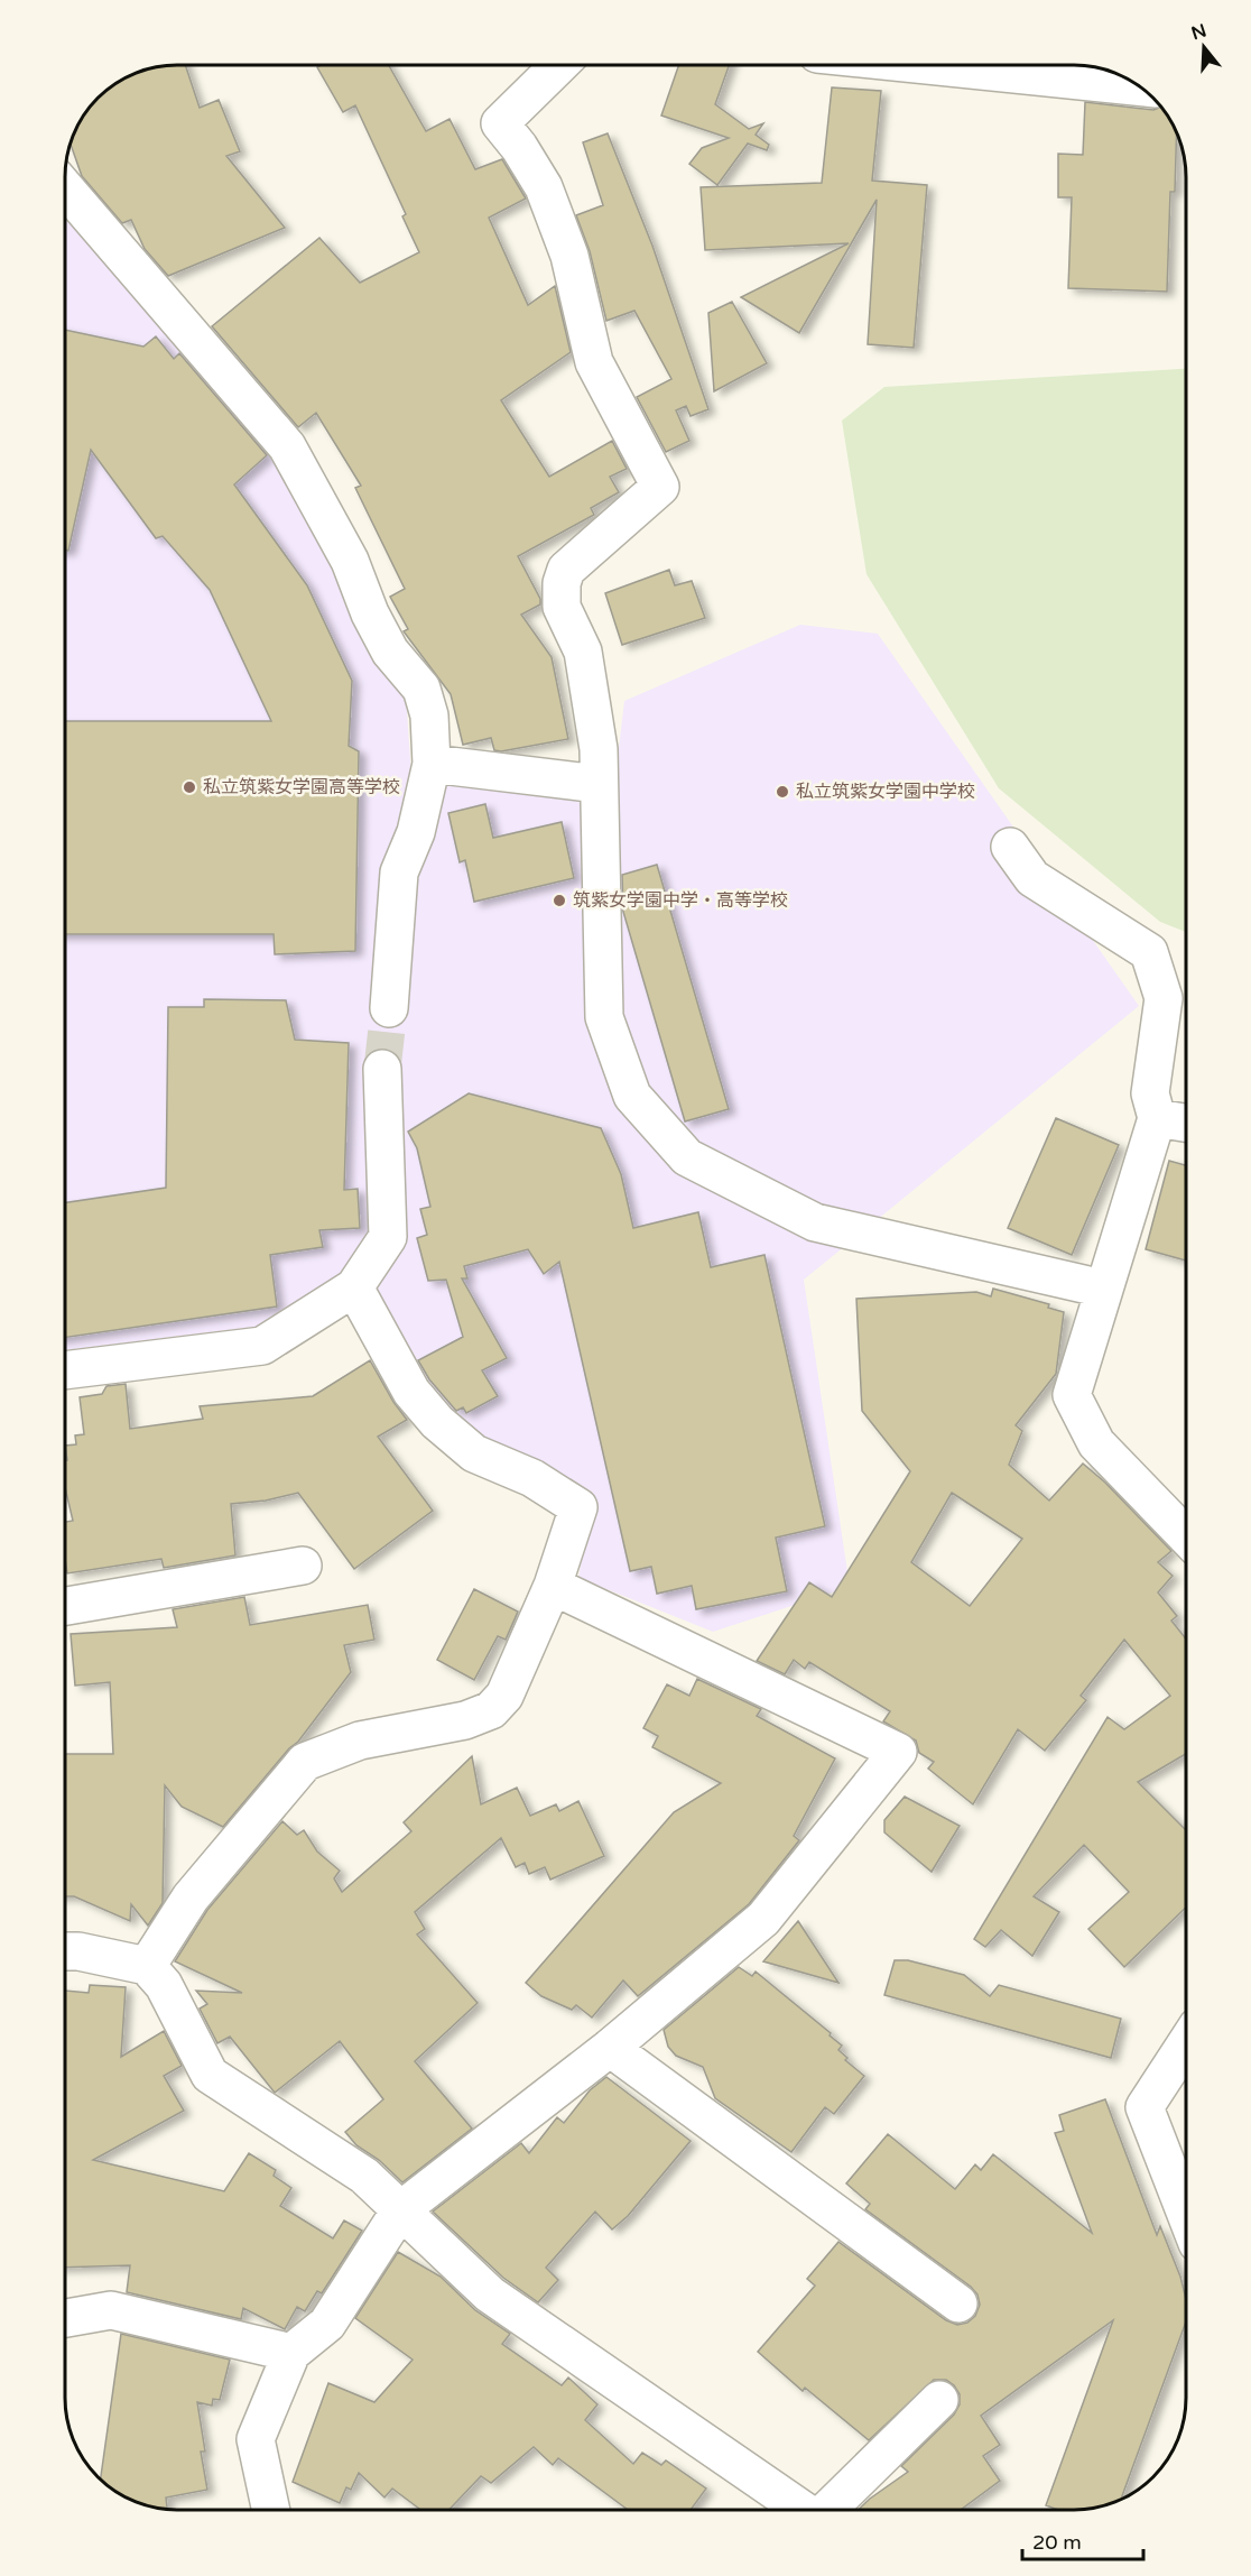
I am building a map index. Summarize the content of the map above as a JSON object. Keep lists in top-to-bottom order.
{
  "places": ["私立筑紫女学園高等学校", "私立筑紫女学園中学校", "筑紫女学園中学・高等学校"],
  "scale_bar": "20 m",
  "north": "top"
}
